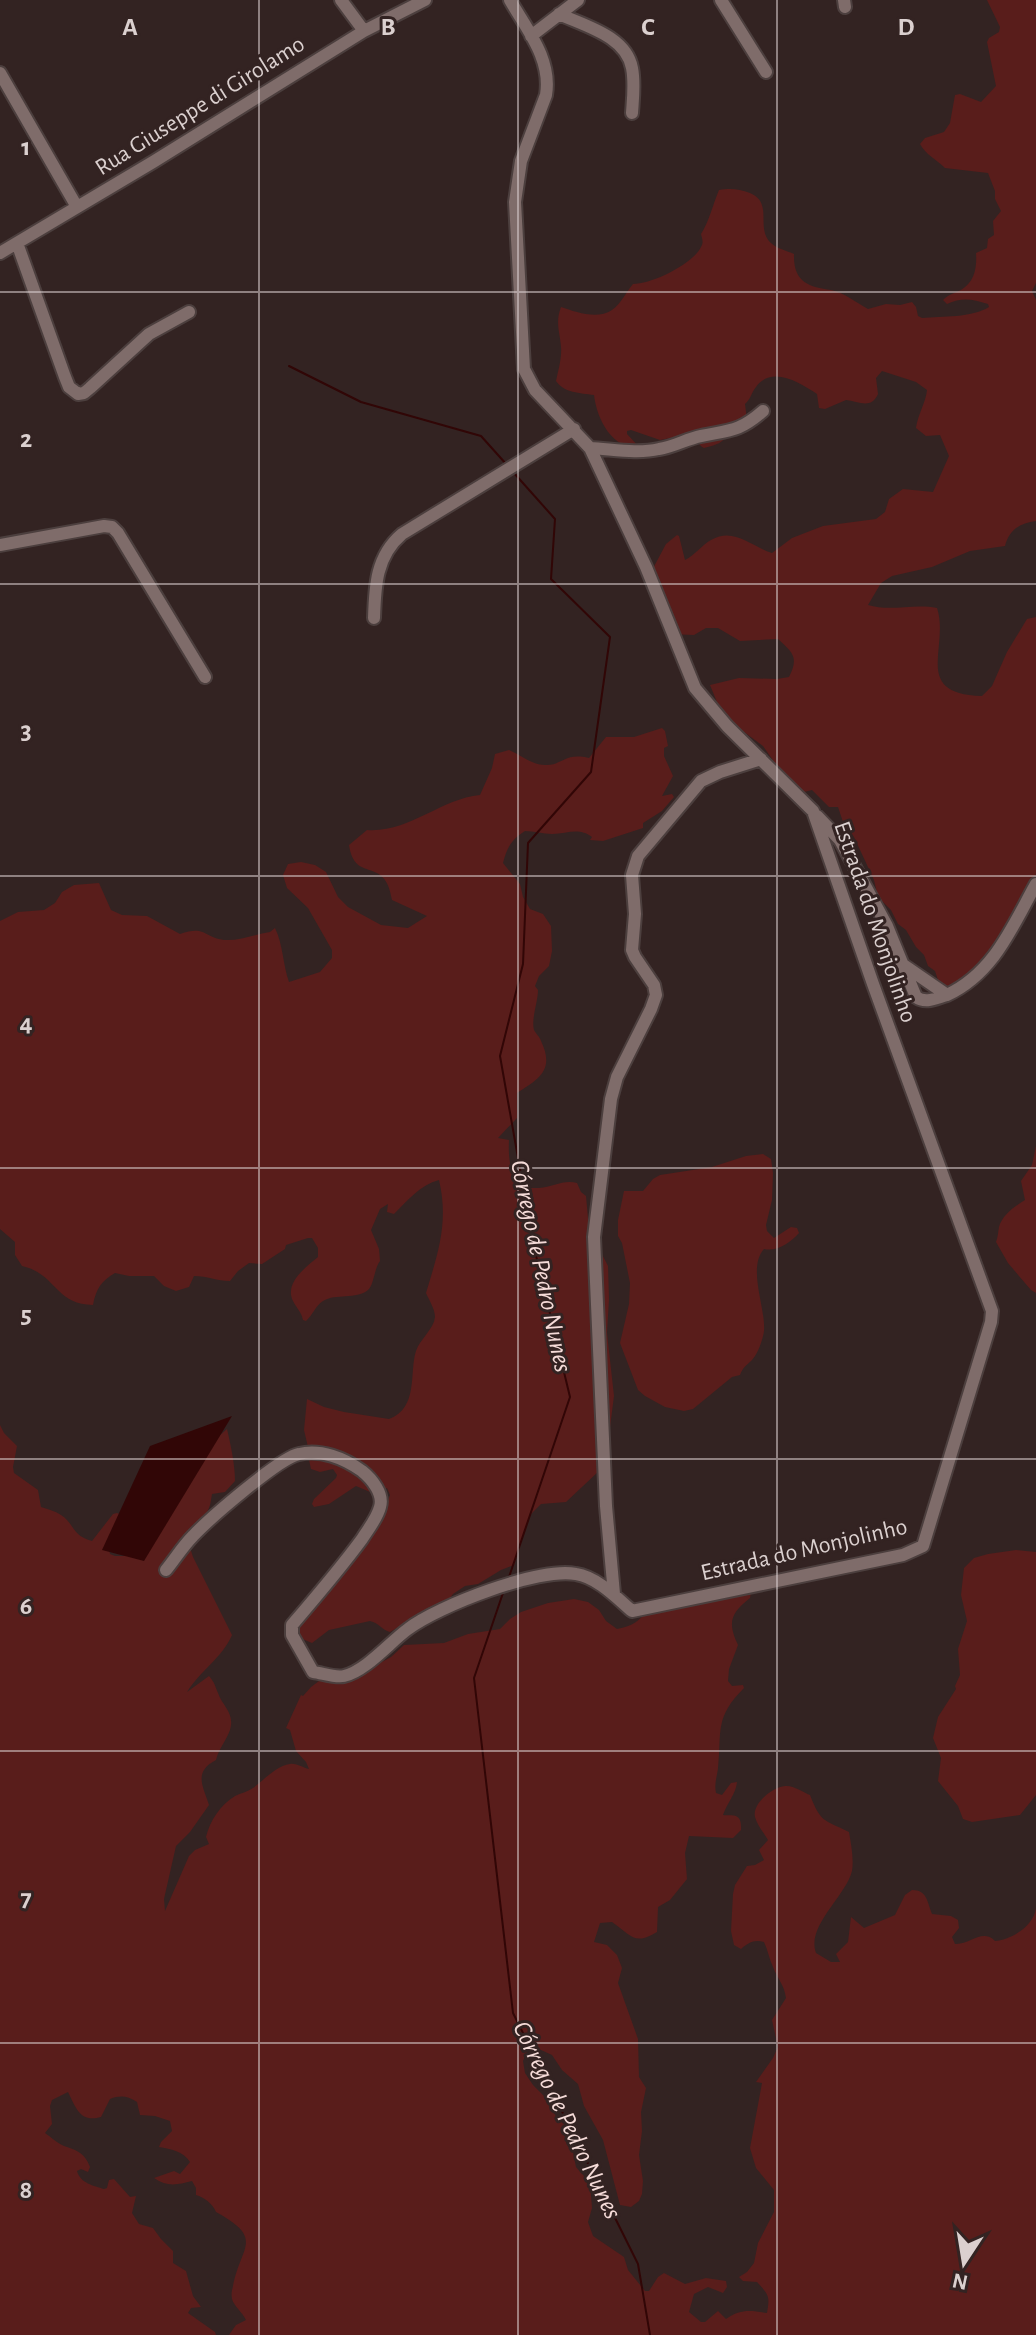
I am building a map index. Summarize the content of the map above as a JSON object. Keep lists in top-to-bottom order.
{
  "streets": {
    "street": ["Rua Giuseppe di Girolamo", "Estrada do Monjolinho"]
  },
  "water": ["Córrego de Pedro Nunes"],
  "north": "bottom",
  "grid": {
    "columns": [
      "A",
      "B",
      "C",
      "D"
    ],
    "rows": [
      "1",
      "2",
      "3",
      "4",
      "5",
      "6",
      "7",
      "8"
    ]
  }
}
